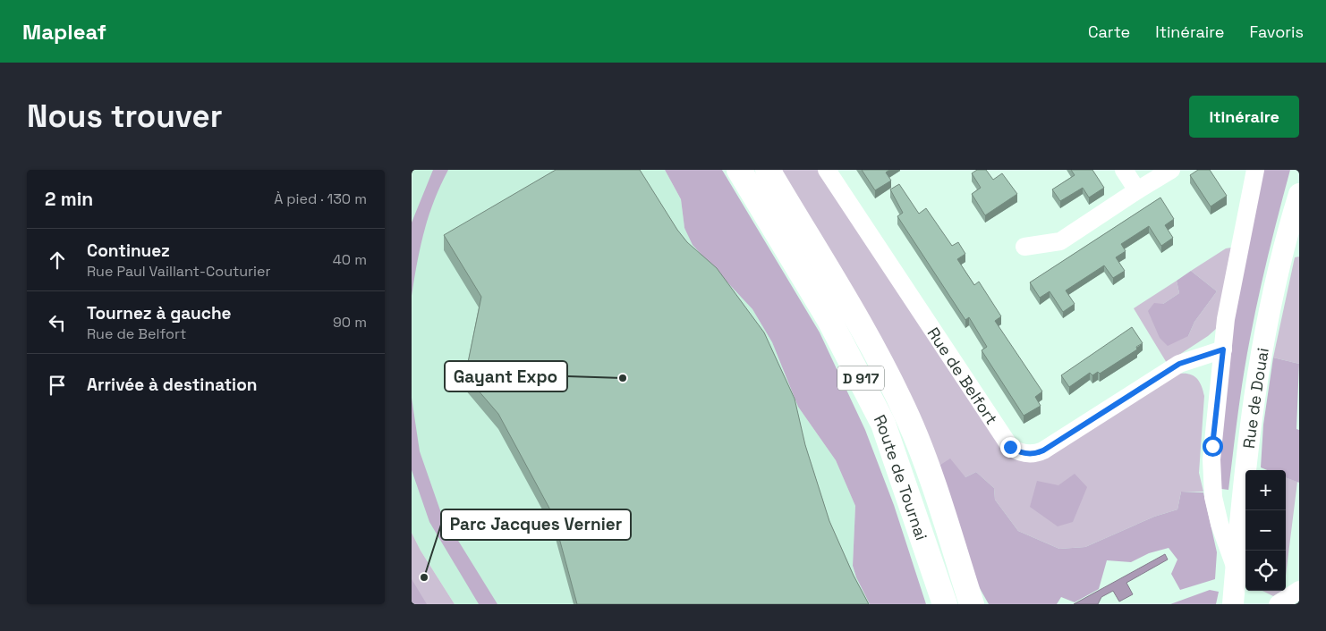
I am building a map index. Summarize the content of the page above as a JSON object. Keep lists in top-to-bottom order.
{
  "streets": {
    "main road": ["D 917", "Route de Tournai"],
    "street": ["Rue de Belfort", "Rue de Douai"]
  },
  "places": ["Gayant Expo", "Parc Jacques Vernier"],
  "page": {
    "header": "Mapleaf",
    "nav": ["Carte", "Itinéraire", "Favoris"],
    "buttons": "Itinéraire",
    "title": "Nous trouver",
    "heading": ["2 min", "À pied · 130 m"],
    "list": [
      ["Continuez", "Rue Paul Vaillant-Couturier", "40 m"],
      ["Tournez à gauche", "Rue de Belfort", "90 m"],
      "Arrivée à destination"
    ],
    "map_buttons": ["+", "−"]
  }
}
